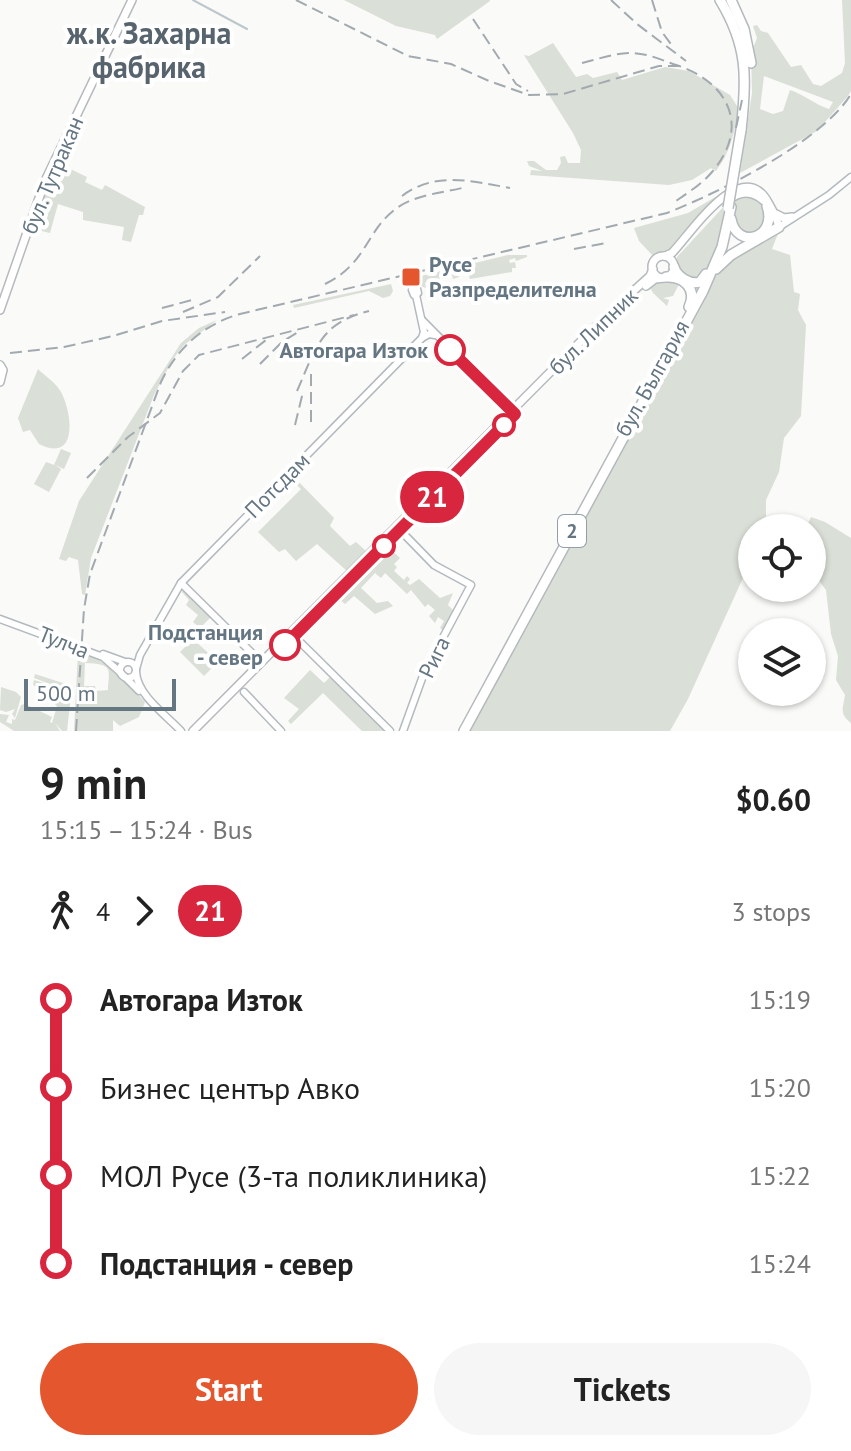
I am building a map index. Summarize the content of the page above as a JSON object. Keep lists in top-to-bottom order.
{
  "streets": {
    "highway": ["бул. България", "2"],
    "main road": ["бул. Тутракан", "бул. Липник"],
    "street": ["Потсдам", "Тулча", "Рига"]
  },
  "crossings": [
    ["бул. Липник", "Рига"]
  ],
  "districts": ["ж.к. Захарна фабрика"],
  "places": {
    "transit": ["Русе Разпределителна"],
    "other": ["Автогара Изток", "Подстанция - север"]
  },
  "lines": ["bus line 21"],
  "scale_bar": "500 m",
  "page": {
    "on_map": "21",
    "scale": "500 m",
    "heading": ["9 min", "15:15 – 15:24 · Bus", "$0.60"],
    "legs": ["4", "21", "3 stops"],
    "list": [
      {
        "name": "Автогара Изток",
        "value": "15:19"
      },
      {
        "name": "Бизнес център Авко",
        "value": "15:20"
      },
      {
        "name": "МОЛ Русе (3-та поликлиника)",
        "value": "15:22"
      },
      {
        "name": "Подстанция - север",
        "value": "15:24"
      }
    ],
    "buttons": ["Start", "Tickets"]
  }
}
